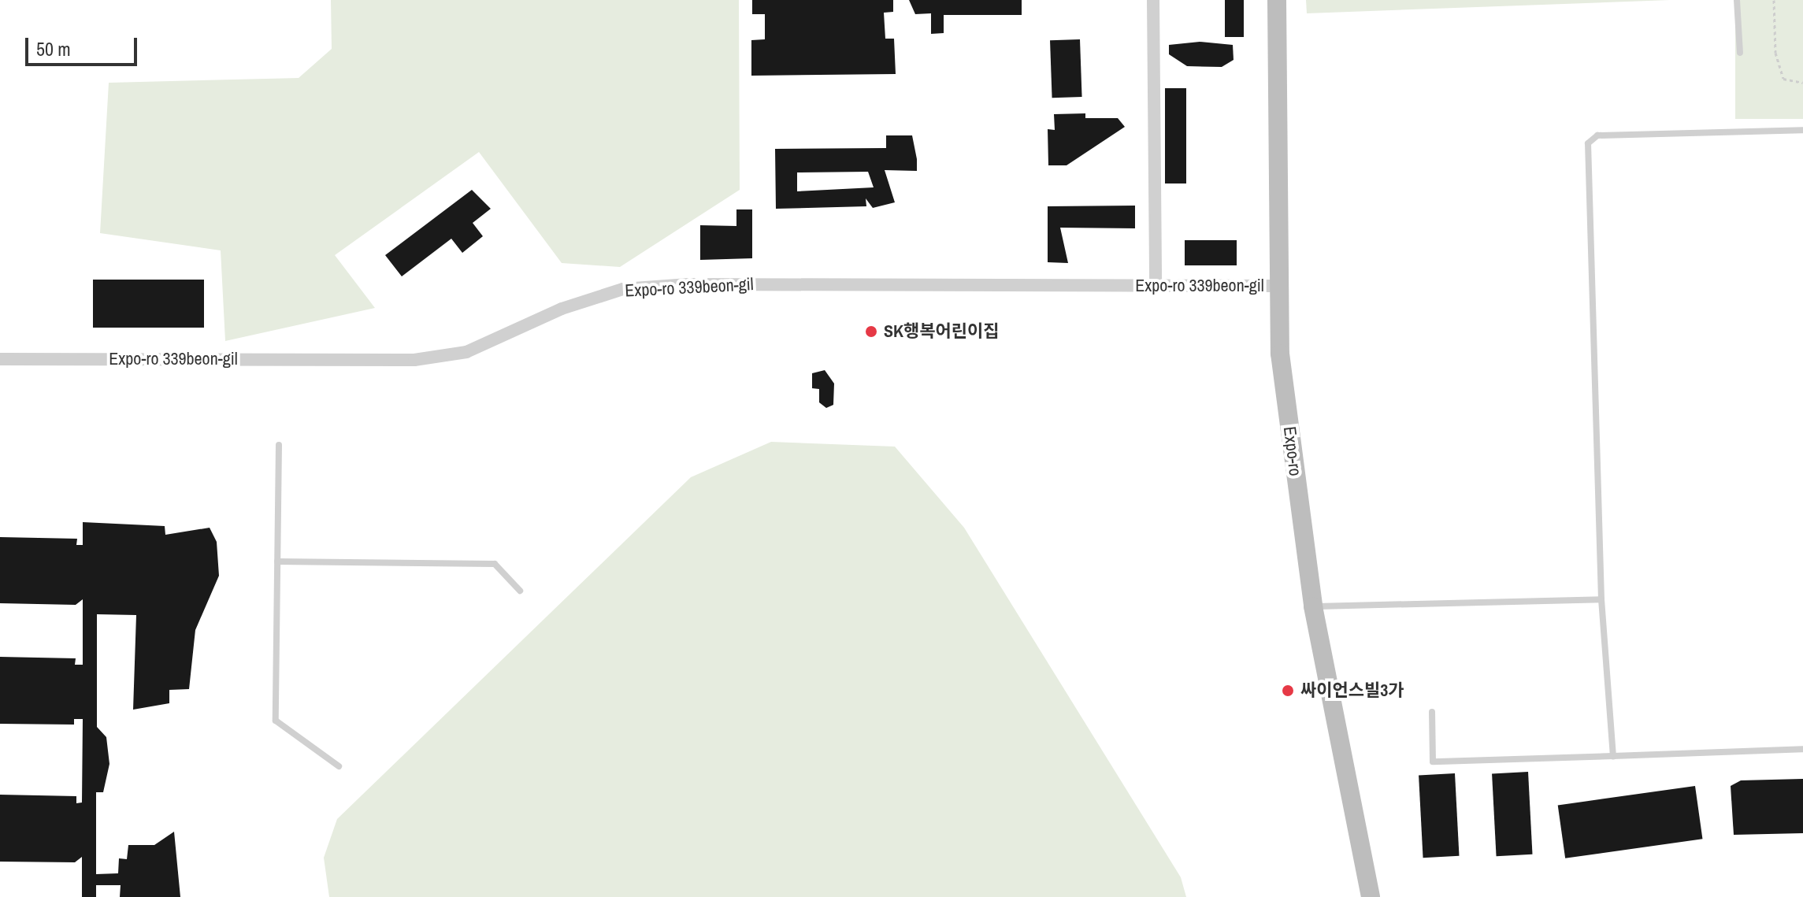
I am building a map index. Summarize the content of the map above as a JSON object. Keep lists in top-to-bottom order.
{
  "streets": {
    "main road": ["Expo-ro"],
    "street": ["Expo-ro 339beon-gil"]
  },
  "crossings": [
    ["Expo-ro 339beon-gil", "Expo-ro"]
  ],
  "places": ["SK행복어린이집", "싸이언스빌3가"],
  "scale_bar": "50 m"
}
